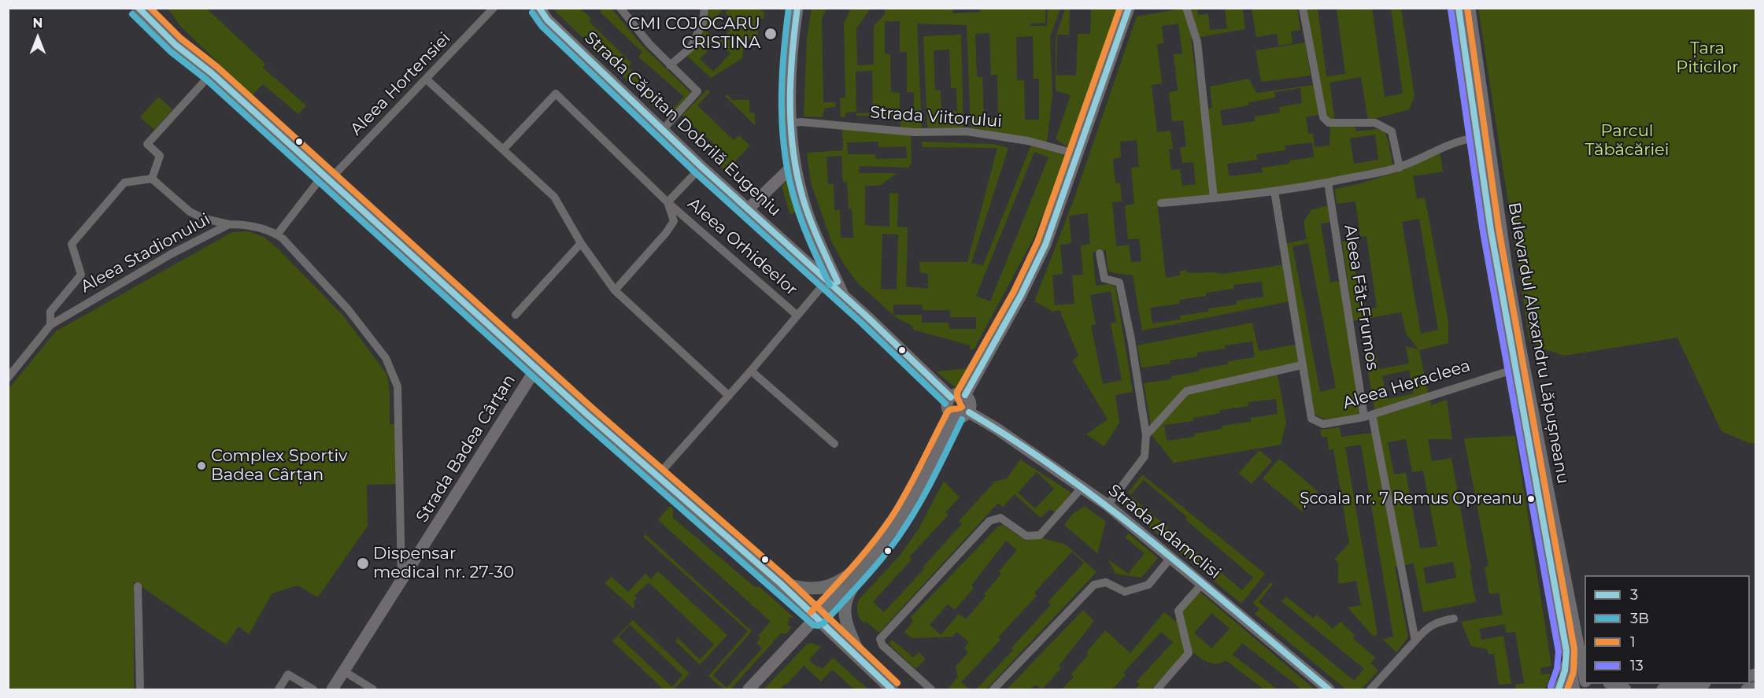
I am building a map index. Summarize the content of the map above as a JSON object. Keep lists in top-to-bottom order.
{
  "streets": {
    "street": [
      "Aleea Hortensiei",
      "Strada Viitorului",
      "Strada Căpitan Dobrilă Eugeniu",
      "Aleea Orhideelor",
      "Aleea Stadionului",
      "Aleea Făt-Frumos",
      "Bulevardul Alexandru Lăpușneanu",
      "Aleea Heracleea",
      "Strada Badea Cârțan",
      "Strada Adamclisi"
    ]
  },
  "crossings": [
    ["Aleea Hortensiei", "Aleea Stadionului"],
    ["Strada Căpitan Dobrilă Eugeniu", "Aleea Orhideelor"],
    ["Strada Căpitan Dobrilă Eugeniu", "Strada Adamclisi"],
    ["Aleea Stadionului", "Strada Badea Cârțan"],
    ["Aleea Făt-Frumos", "Aleea Heracleea"],
    ["Bulevardul Alexandru Lăpușneanu", "Aleea Heracleea"]
  ],
  "parks": ["Țara Piticilor", "Parcul Tăbăcăriei"],
  "places": [
    "CMI COJOCARU CRISTINA",
    "Complex Sportiv Badea Cârțan",
    "Școala nr. 7 Remus Opreanu",
    "Dispensar medical nr. 27-30"
  ],
  "lines": [
    "transit line 3",
    "transit line 3B",
    "transit line 1",
    "transit line 13"
  ],
  "legend": [
    "3",
    "3B",
    "1",
    "13"
  ],
  "north": "top"
}
